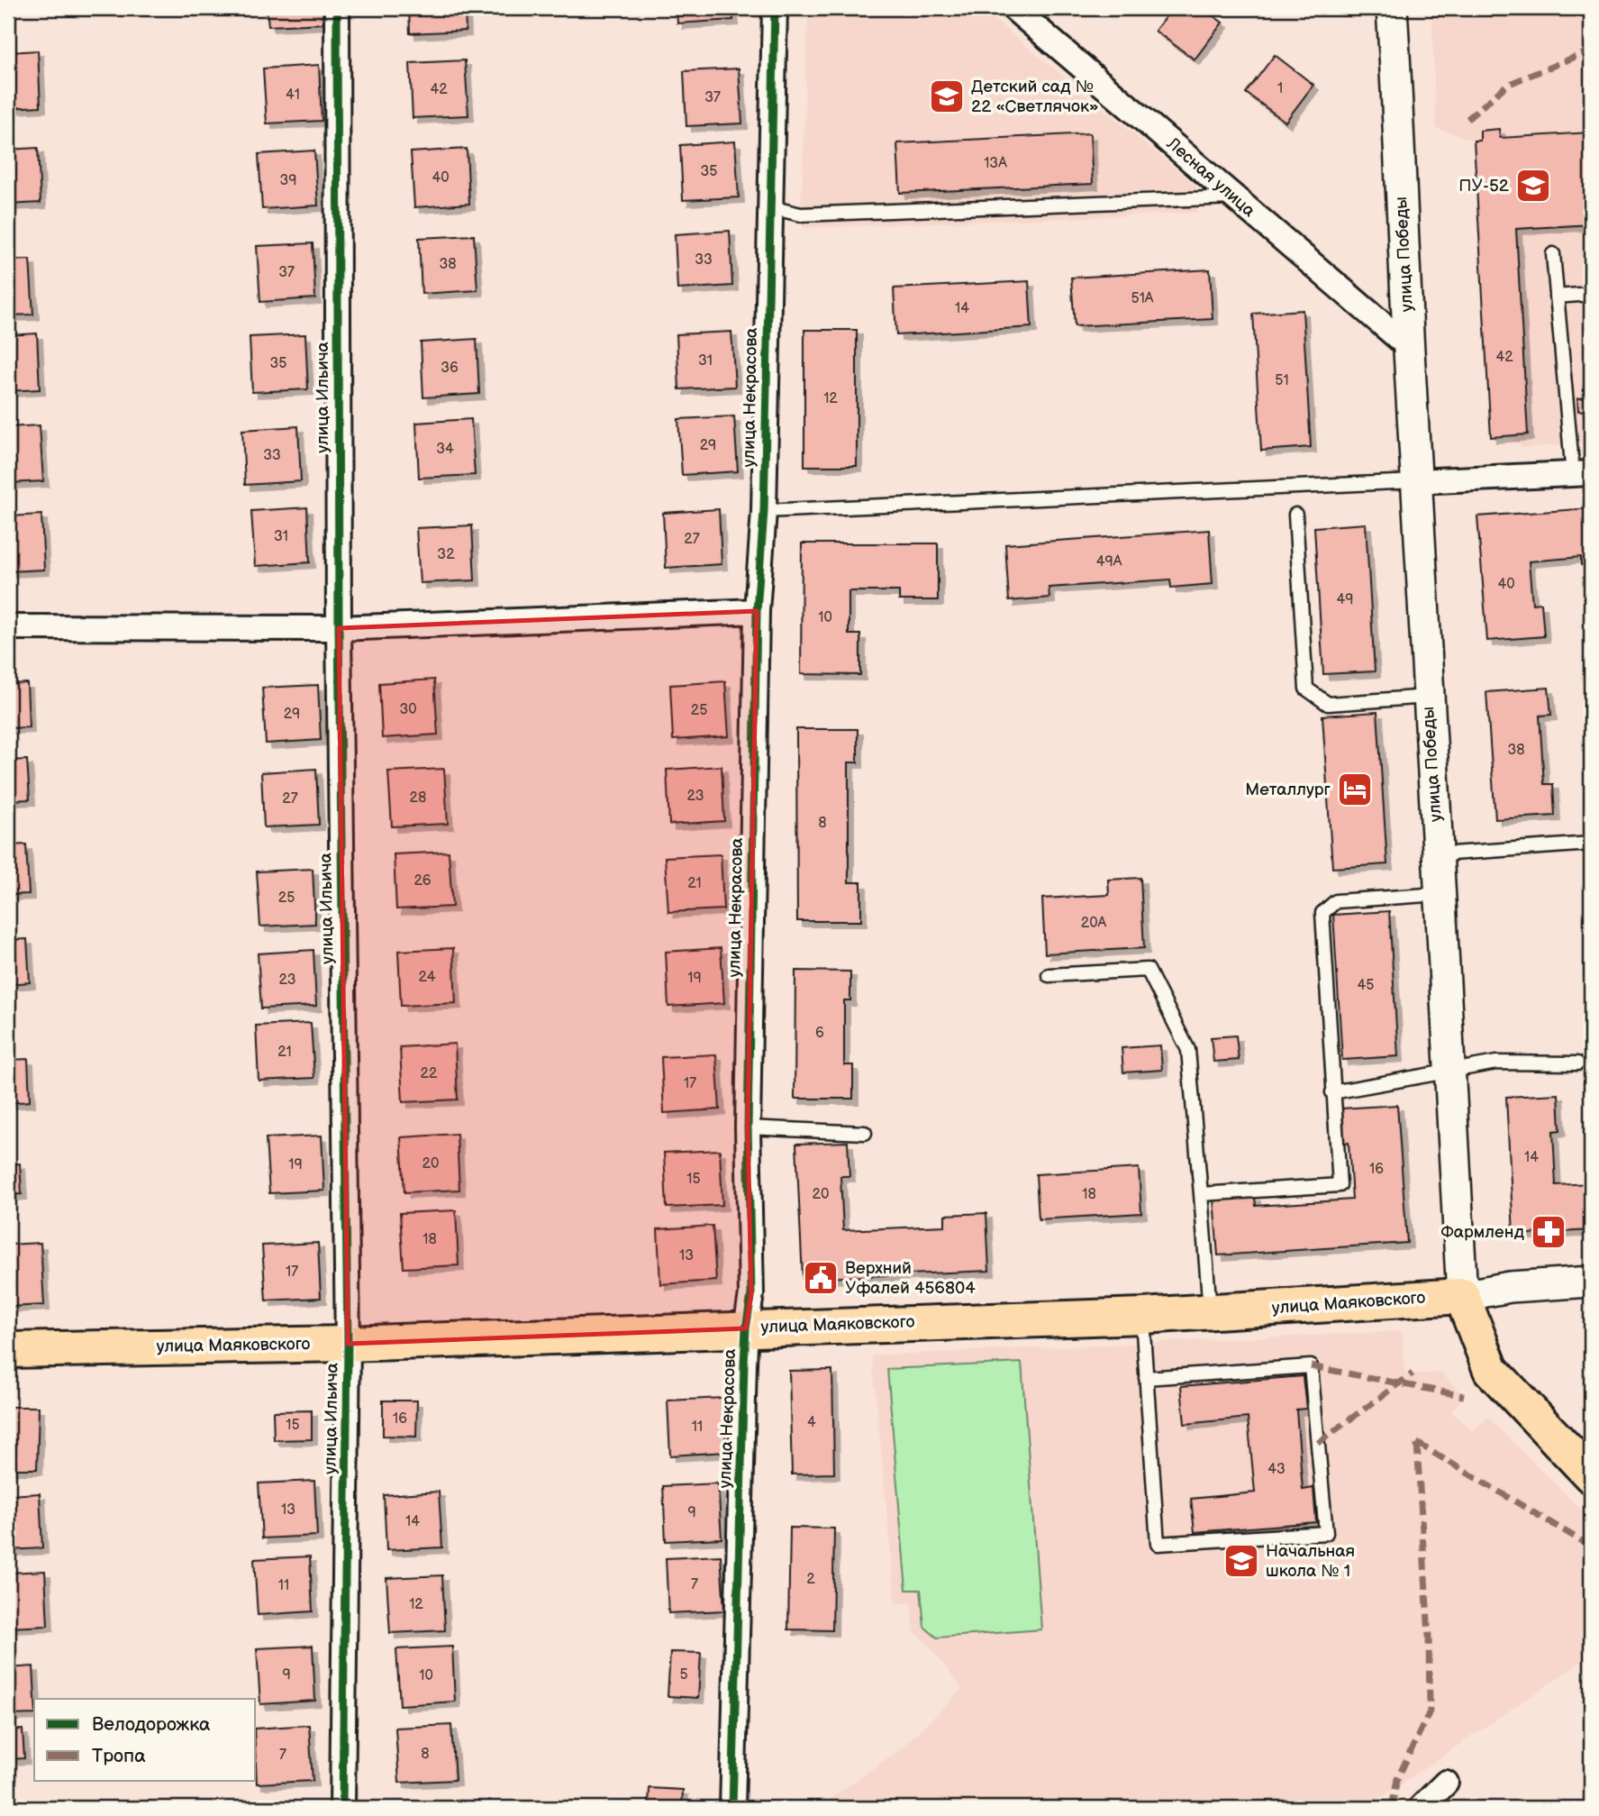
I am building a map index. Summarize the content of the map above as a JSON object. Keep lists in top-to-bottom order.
{
  "streets": {
    "main road": ["улица Победы", "улица Маяковского"],
    "street": ["Лесная улица", "улица Ильича", "улица Некрасова"]
  },
  "crossings": [
    ["Лесная улица", "улица Победы"],
    ["улица Победы", "улица Маяковского"],
    ["улица Ильича", "улица Маяковского"],
    ["улица Некрасова", "улица Маяковского"]
  ],
  "places": {
    "school or university": ["Детский сад № 22 «Светлячок»", "ПУ-52", "Начальная школа № 1"],
    "hotel": ["Металлург"],
    "pharmacy": ["Фармленд"],
    "public building": ["Верхний Уфалей 456804"]
  },
  "house_numbers": [
    "1",
    "42",
    "41",
    "37",
    "13А",
    "35",
    "40",
    "39",
    "33",
    "38",
    "37",
    "51А",
    "14",
    "42",
    "31",
    "35",
    "36",
    "51",
    "12",
    "29",
    "34",
    "33",
    "31",
    "27",
    "32",
    "49А",
    "40",
    "49",
    "10",
    "30",
    "25",
    "29",
    "38",
    "23",
    "28",
    "27",
    "8",
    "26",
    "21",
    "25",
    "20А",
    "24",
    "19",
    "23",
    "45",
    "6",
    "21",
    "22",
    "17",
    "14",
    "20",
    "19",
    "16",
    "15",
    "20",
    "18",
    "18",
    "13",
    "17",
    "16",
    "4",
    "15",
    "11",
    "43",
    "13",
    "9",
    "14",
    "2",
    "7",
    "11",
    "12",
    "9",
    "5",
    "10",
    "8",
    "7"
  ],
  "legend": ["Велодорожка", "Тропа"]
}
